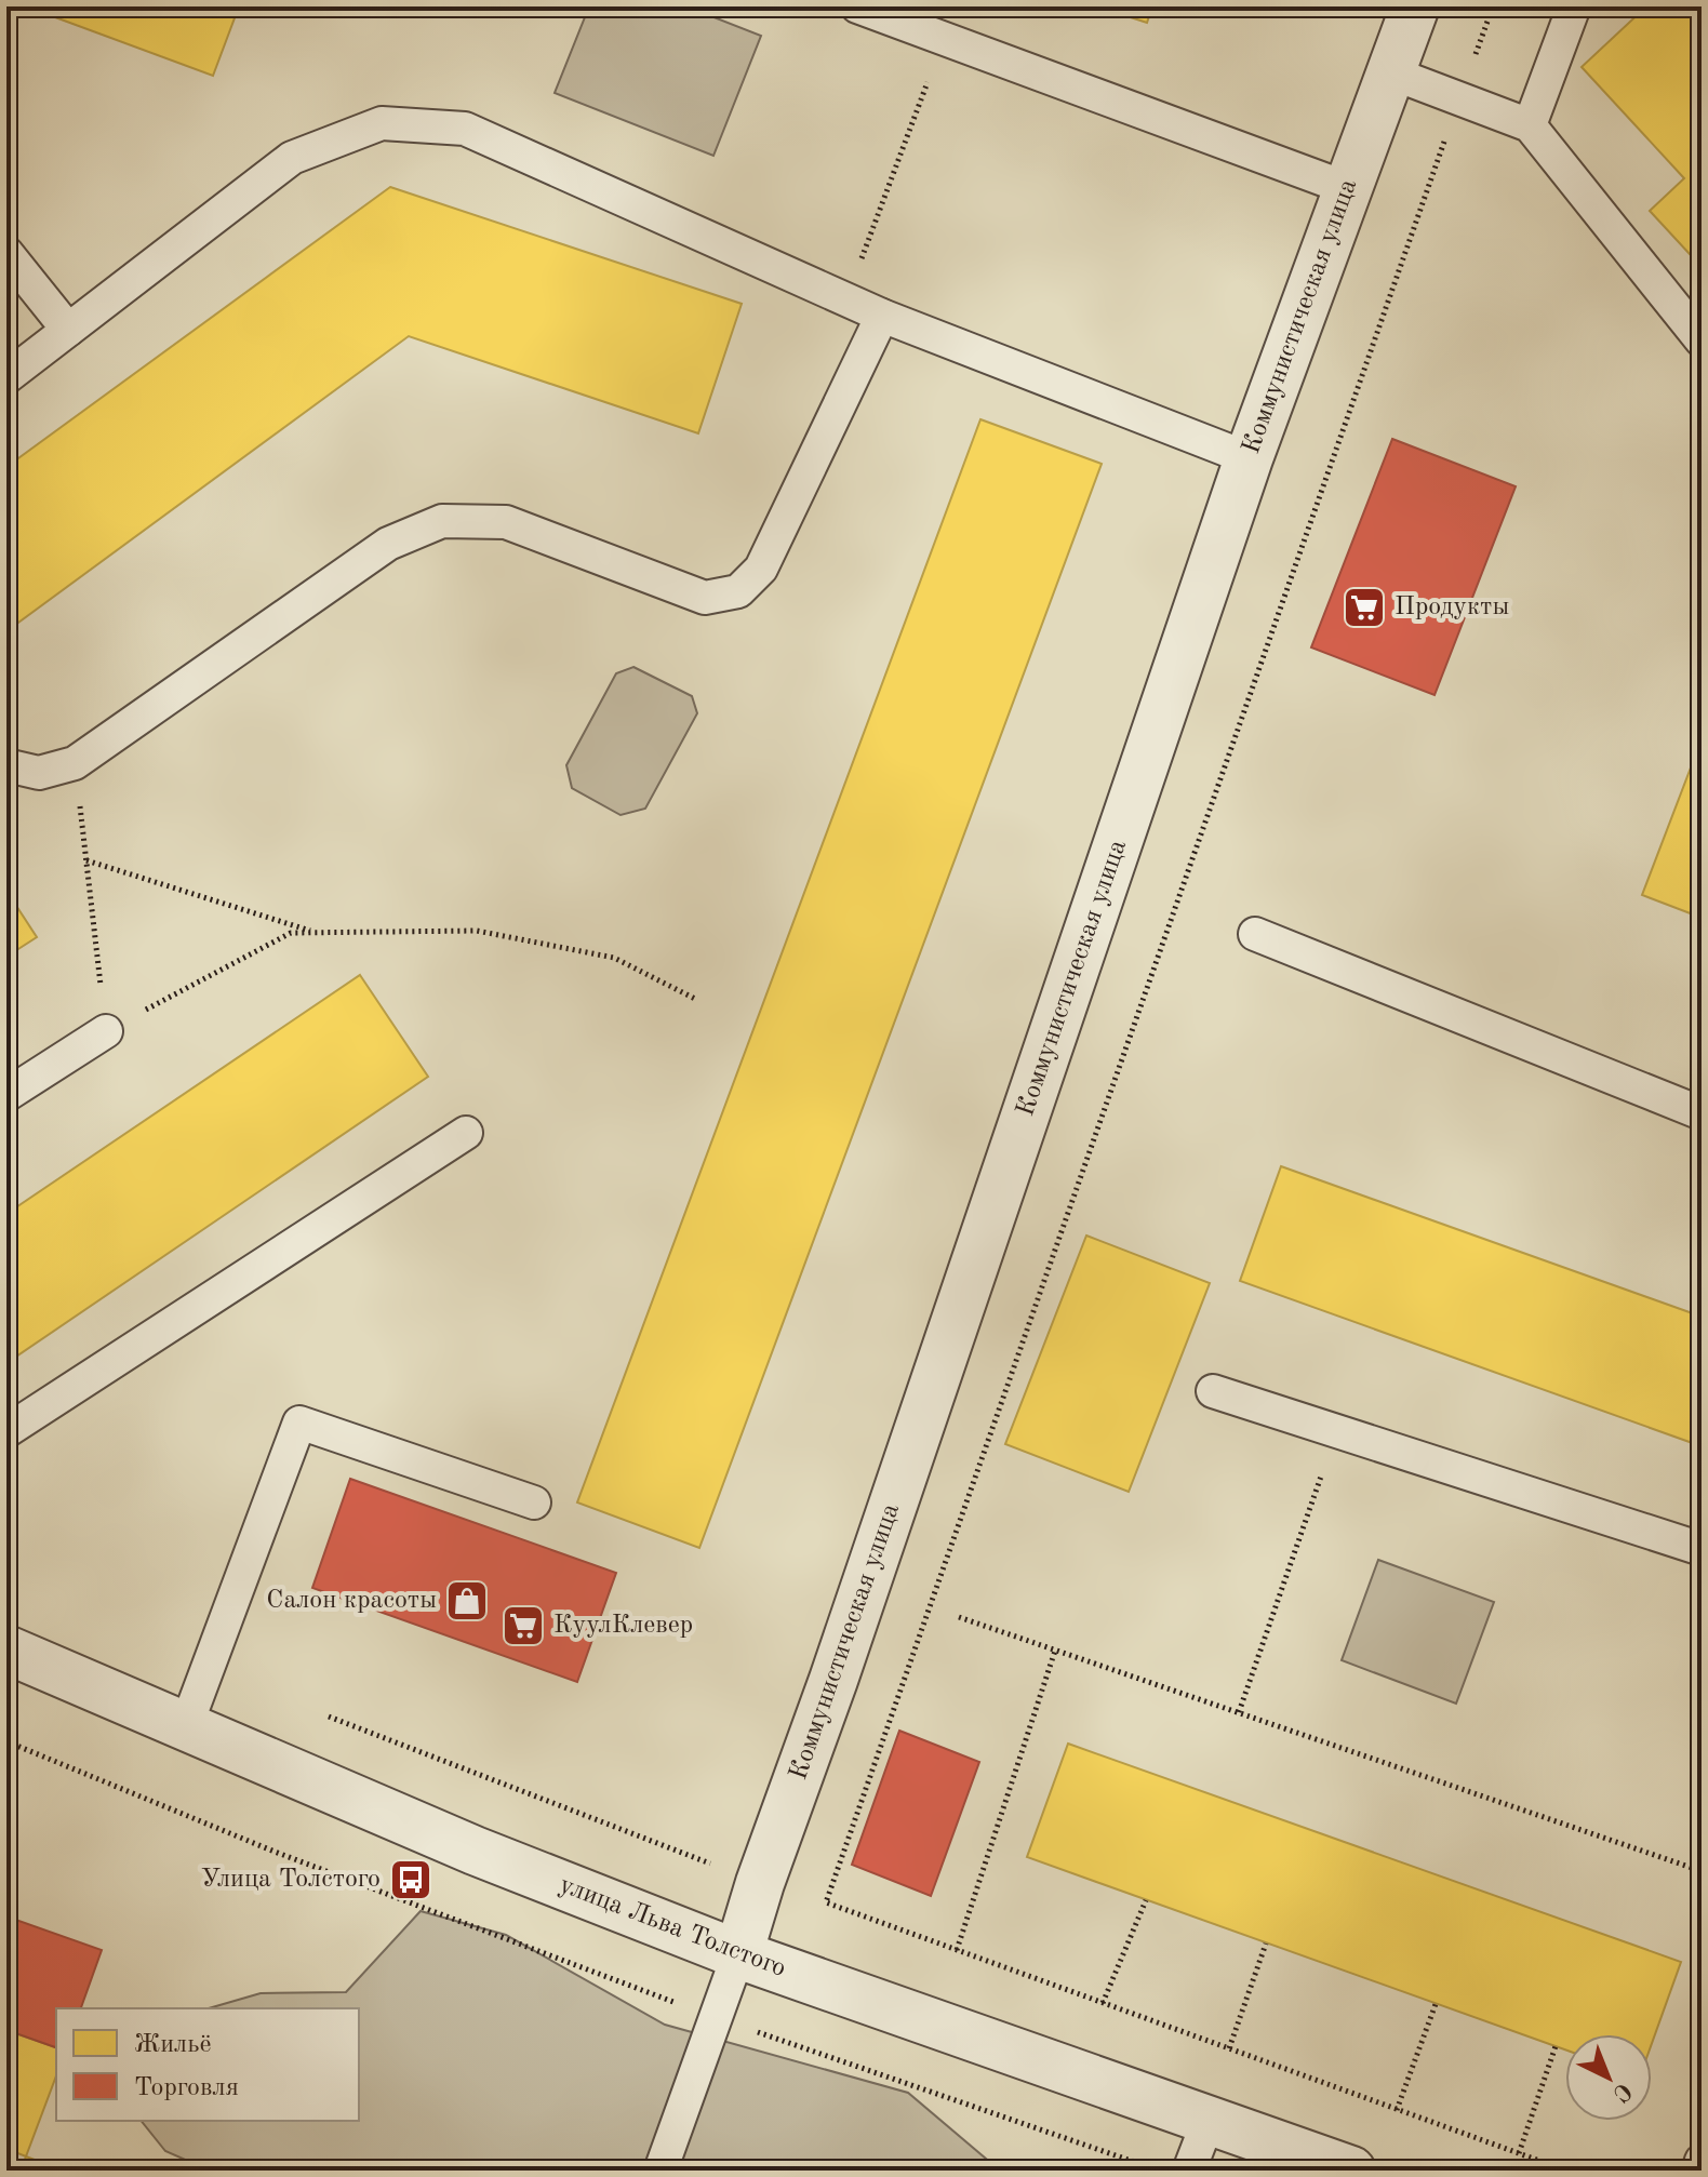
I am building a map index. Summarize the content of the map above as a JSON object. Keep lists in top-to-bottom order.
{
  "streets": {
    "street": ["Коммунистическая улица", "улица Льва Толстого"]
  },
  "crossings": [
    ["Коммунистическая улица", "улица Льва Толстого"]
  ],
  "places": {
    "supermarket": ["Продукты", "КуулКлевер"],
    "shop": ["Салон красоты"],
    "bus stop": ["Улица Толстого"]
  },
  "legend": ["Жильё", "Торговля"],
  "north": "bottom right"
}
